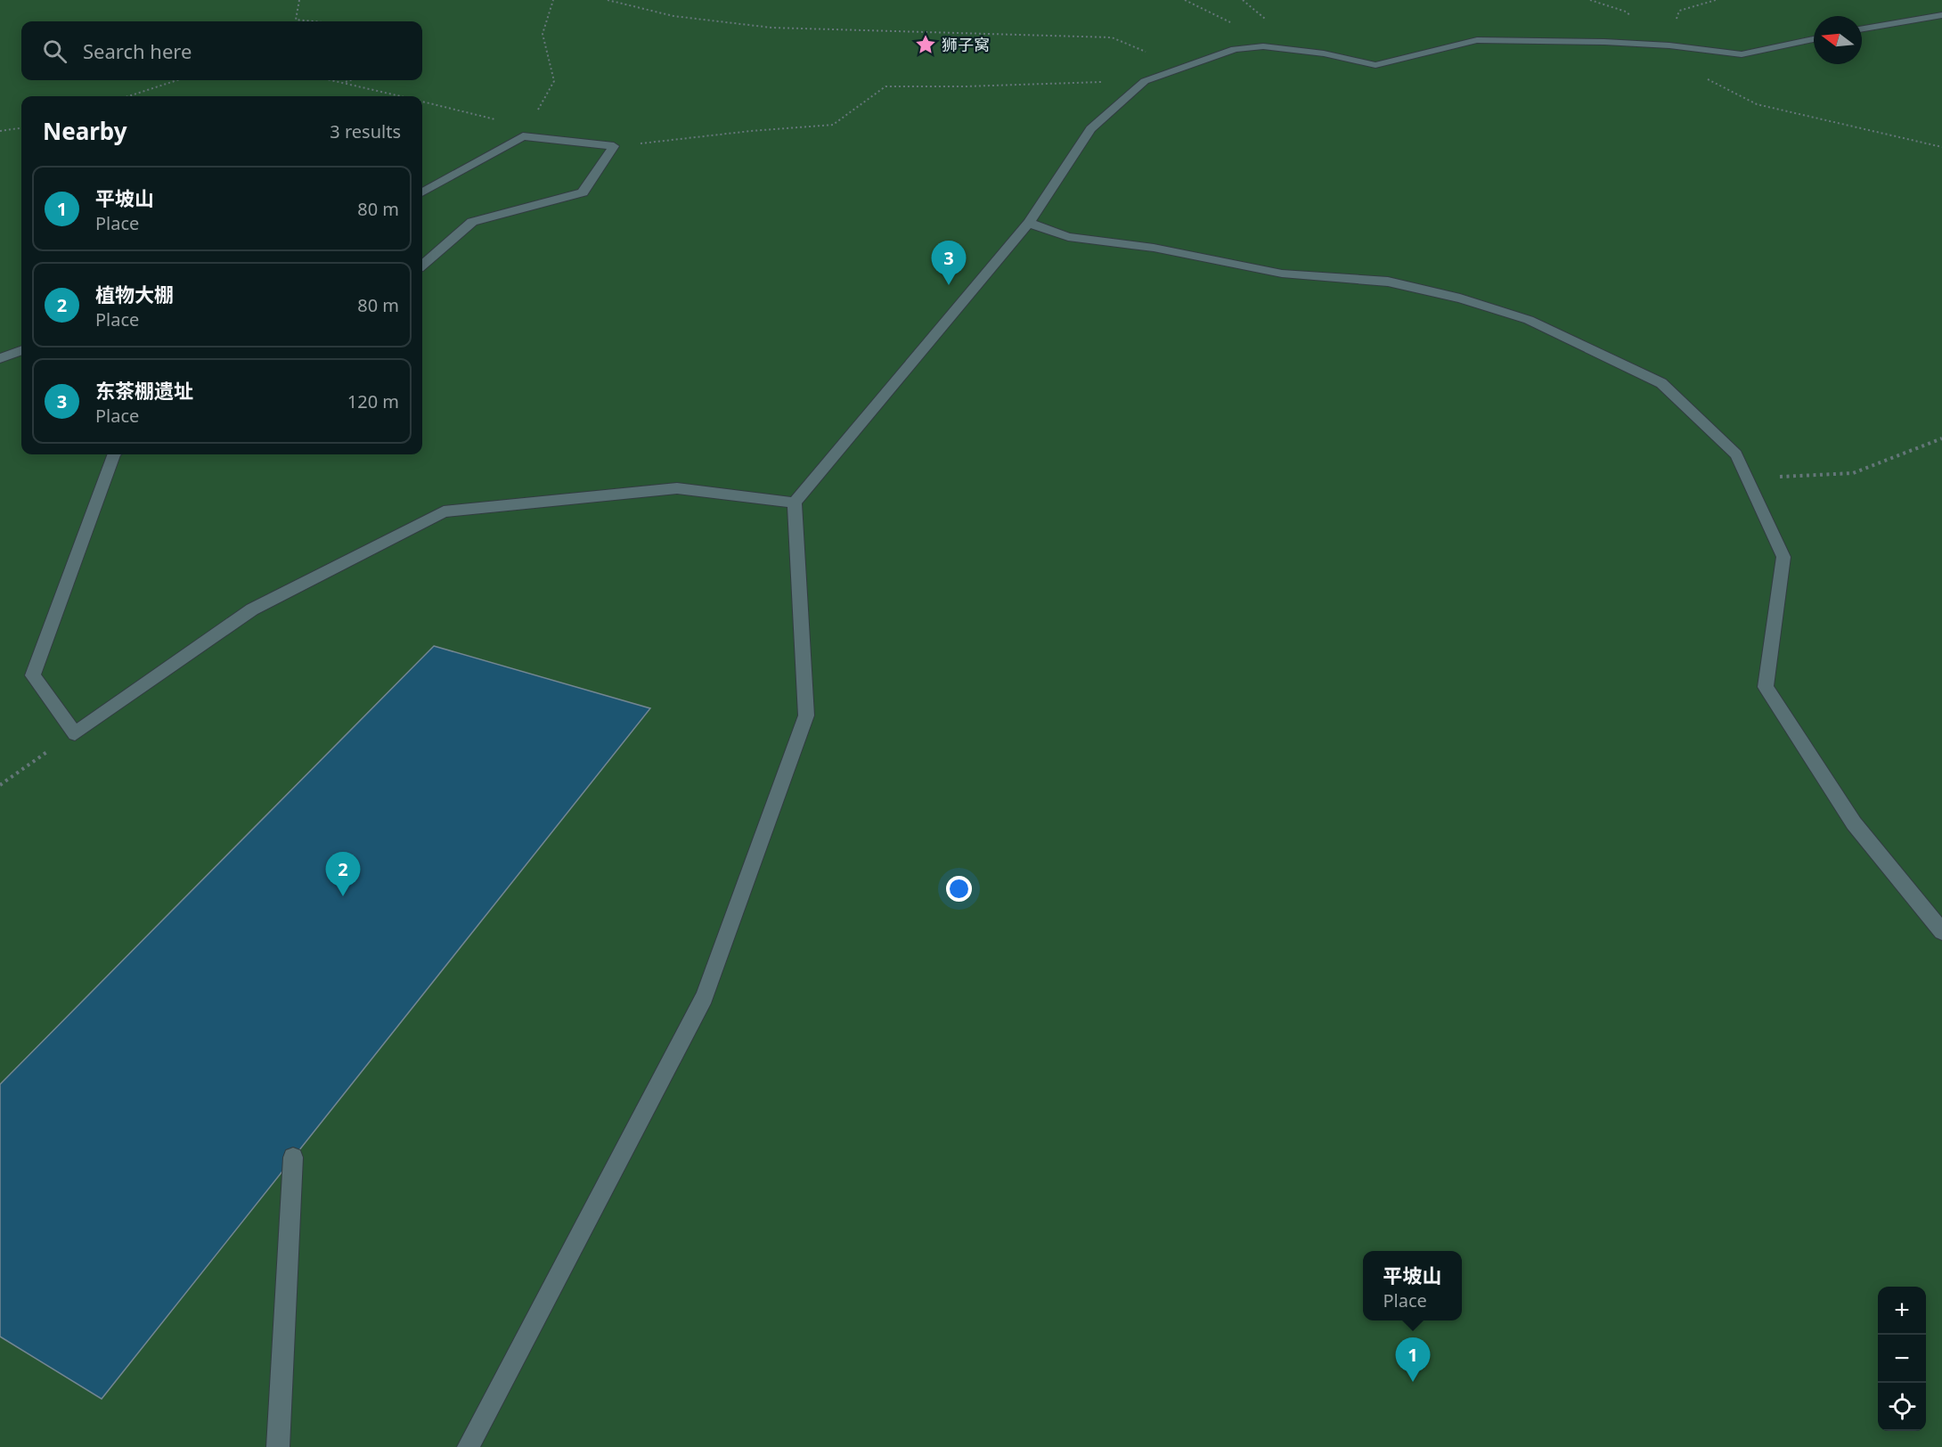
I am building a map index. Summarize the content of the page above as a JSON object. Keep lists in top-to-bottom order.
{
  "places": {
    "place": ["狮子窝"]
  },
  "north": "left",
  "page": {
    "search": "Search here",
    "heading": ["Nearby", "3 results"],
    "list": [
      {
        "mark": "1",
        "name": "平坡山",
        "note": "Place",
        "value": "80 m"
      },
      {
        "mark": "2",
        "name": "植物大棚",
        "note": "Place",
        "value": "80 m"
      },
      {
        "mark": "3",
        "name": "东茶棚遗址",
        "note": "Place",
        "value": "120 m"
      }
    ],
    "pins": ["3", "2", "1"],
    "popup": ["平坡山", "Place"],
    "map_buttons": ["+", "−"]
  }
}
